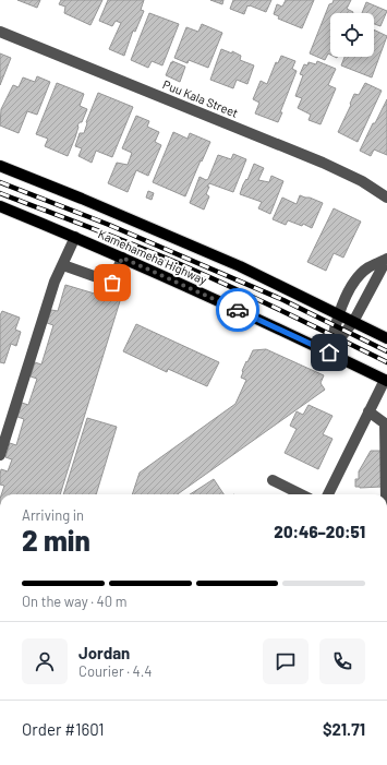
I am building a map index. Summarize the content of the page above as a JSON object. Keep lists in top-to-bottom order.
{
  "streets": {
    "main road": ["Kamehameha Highway"],
    "street": ["Puu Kala Street"]
  },
  "page": {
    "heading": ["2 min", "Arriving in", "20:46–20:51"],
    "panel": [
      "Jordan",
      "Courier · 4.4",
      "Order #1601",
      "$21.71"
    ],
    "bar": "On the way · 40 m"
  }
}
